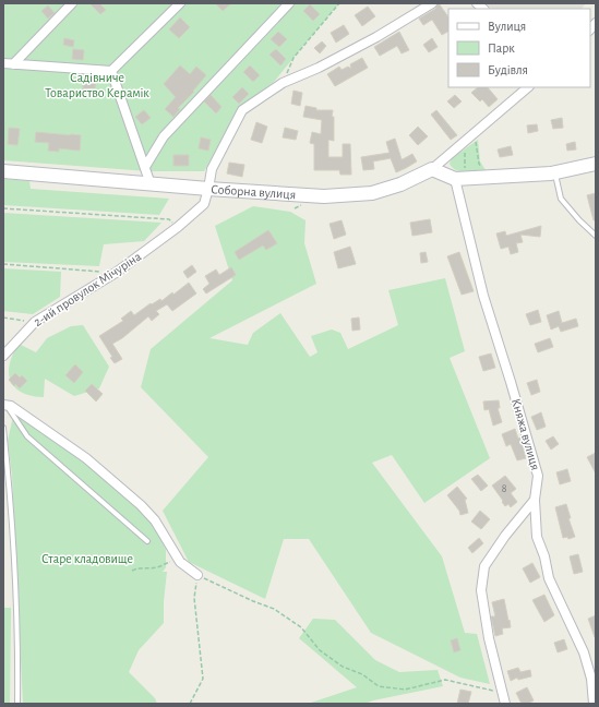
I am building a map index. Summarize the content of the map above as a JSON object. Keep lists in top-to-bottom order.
{
  "streets": {
    "main road": ["Соборна вулиця"],
    "street": ["2-ий провулок Мічуріна", "Княжа вулиця"]
  },
  "crossings": [
    ["Соборна вулиця", "2-ий провулок Мічуріна"]
  ],
  "parks": ["Садівниче Товариство Керамік", "Старе кладовище"],
  "house_numbers": ["8"],
  "legend": ["Вулиця", "Парк", "Будівля"]
}
